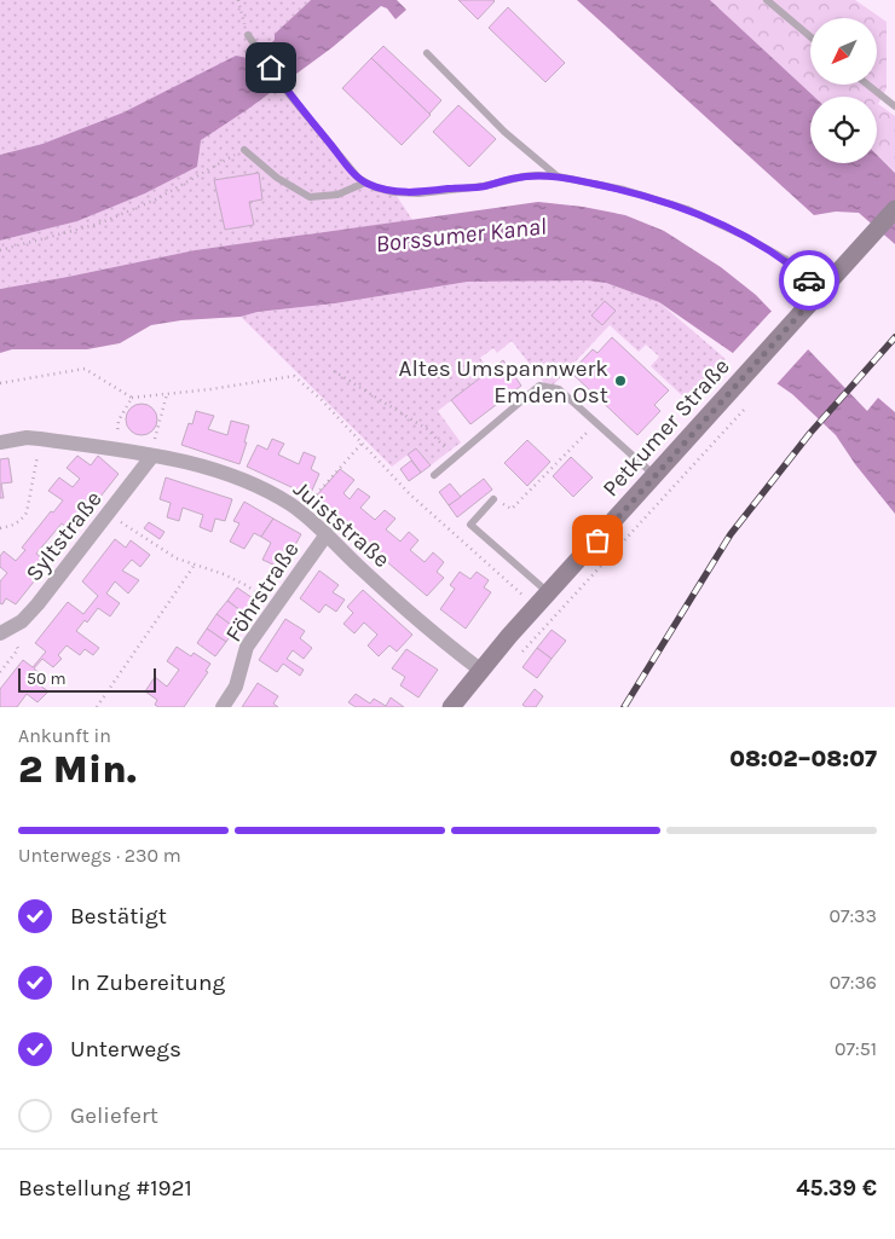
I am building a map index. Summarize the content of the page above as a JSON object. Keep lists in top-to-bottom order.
{
  "streets": {
    "main road": ["Petkumer Straße"],
    "street": ["Juiststraße", "Syltstraße", "Föhrstraße"]
  },
  "crossings": [
    ["Petkumer Straße", "Juiststraße"],
    ["Juiststraße", "Syltstraße"],
    ["Juiststraße", "Föhrstraße"]
  ],
  "water": ["Borssumer Kanal"],
  "places": ["Altes Umspannwerk Emden Ost"],
  "scale_bar": "50 m",
  "north": "bottom left",
  "page": {
    "scale": "50 m",
    "heading": ["2 Min.", "Ankunft in", "08:02–08:07"],
    "panel": ["Bestellung #1921", "45.39 €"],
    "bar": "Unterwegs · 230 m",
    "list": [
      ["Bestätigt", "07:33"],
      ["In Zubereitung", "07:36"],
      ["Unterwegs", "07:51"],
      "Geliefert"
    ]
  }
}
